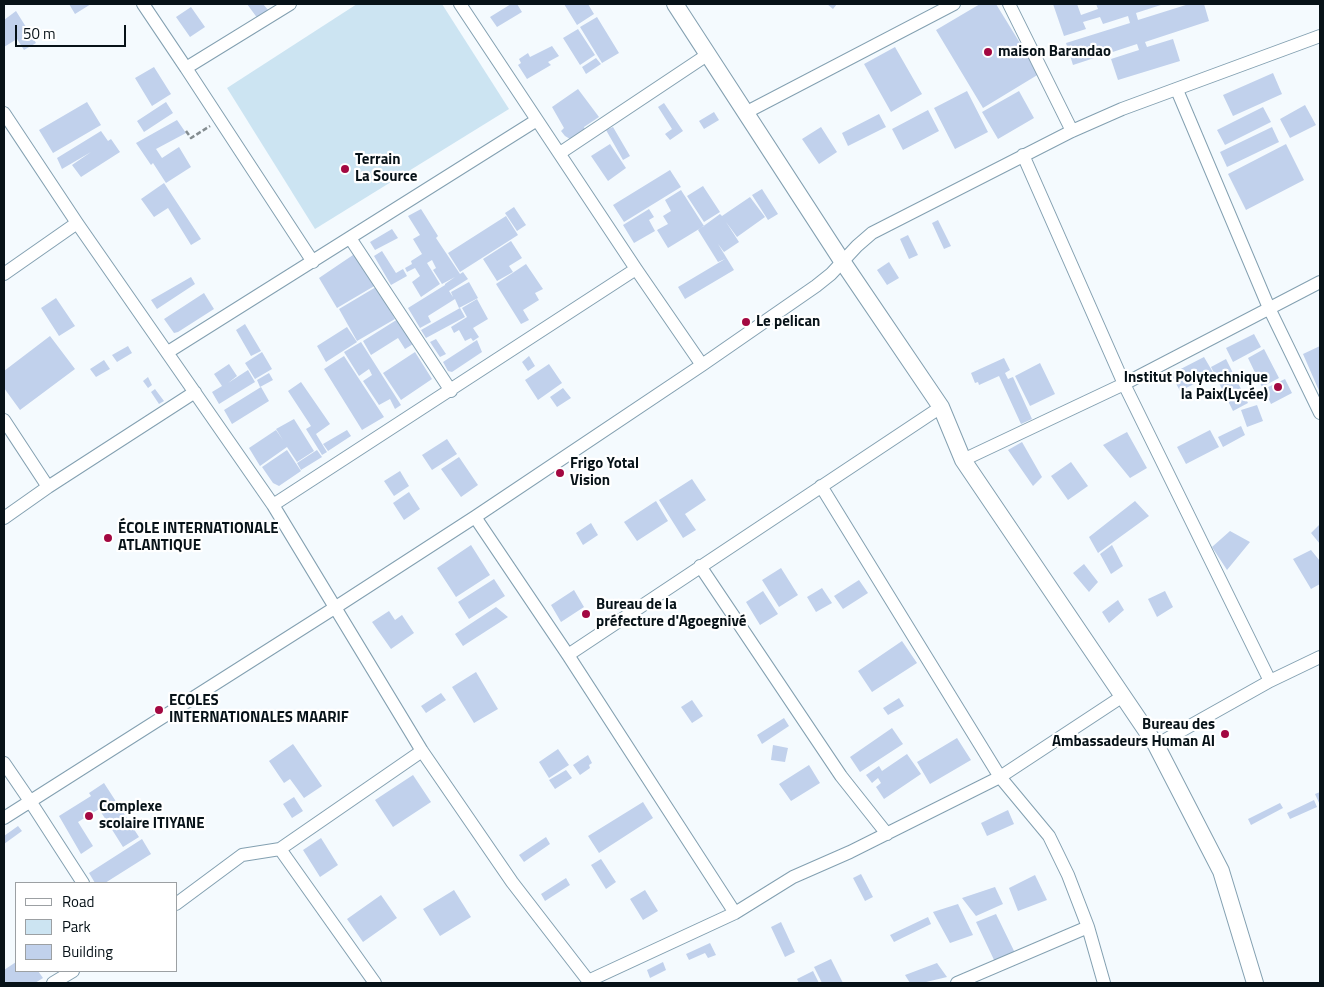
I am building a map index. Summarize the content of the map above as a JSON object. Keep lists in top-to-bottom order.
{
  "places": [
    "maison Barandao",
    "Terrain La Source",
    "Le pelican",
    "Institut Polytechnique la Paix(Lycée)",
    "Frigo Yotal Vision",
    "ÉCOLE INTERNATIONALE ATLANTIQUE",
    "Bureau de la préfecture d'Agoegnivé",
    "ECOLES INTERNATIONALES MAARIF",
    "Bureau des Ambassadeurs Human AI",
    "Complexe scolaire ITIYANE"
  ],
  "legend": ["Road", "Park", "Building"],
  "scale_bar": "50 m"
}
